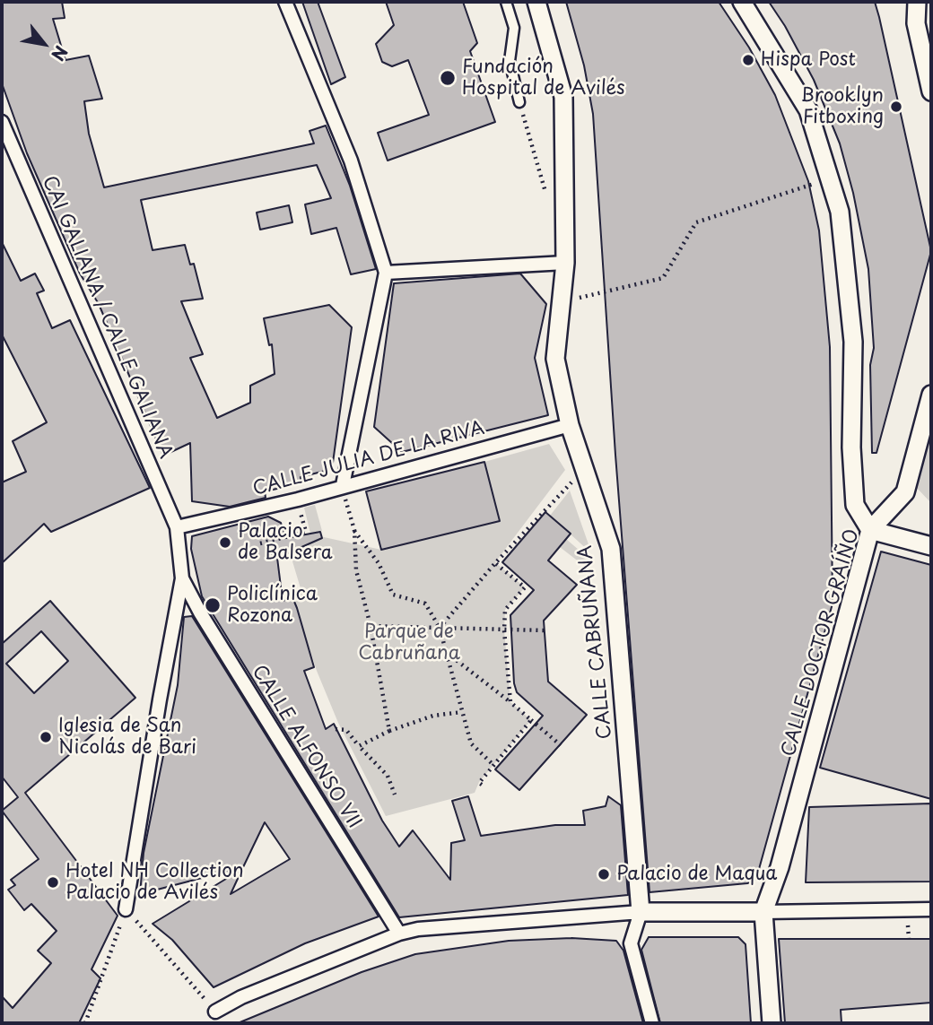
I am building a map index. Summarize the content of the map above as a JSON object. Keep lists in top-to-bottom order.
{
  "streets": {
    "street": [
      "CAI GALIANA / CALLE GALIANA",
      "CALLE JULIA DE LA RIVA",
      "CALLE CABRUÑANA",
      "CALLE DOCTOR GRAÍÑO",
      "CALLE ALFONSO VII"
    ]
  },
  "crossings": [
    ["CAI GALIANA / CALLE GALIANA", "CALLE JULIA DE LA RIVA"],
    ["CAI GALIANA / CALLE GALIANA", "CALLE ALFONSO VII"],
    ["CALLE JULIA DE LA RIVA", "CALLE CABRUÑANA"]
  ],
  "parks": ["Parque de Cabruñana"],
  "places": [
    "Hispa Post",
    "Fundación Hospital de Avilés",
    "Brooklyn Fitboxing",
    "Palacio de Balsera",
    "Policlínica Rozona",
    "Iglesia de San Nicolás de Bari",
    "Palacio de Maqua",
    "Hotel NH Collection Palacio de Avilés"
  ],
  "north": "bottom right"
}
